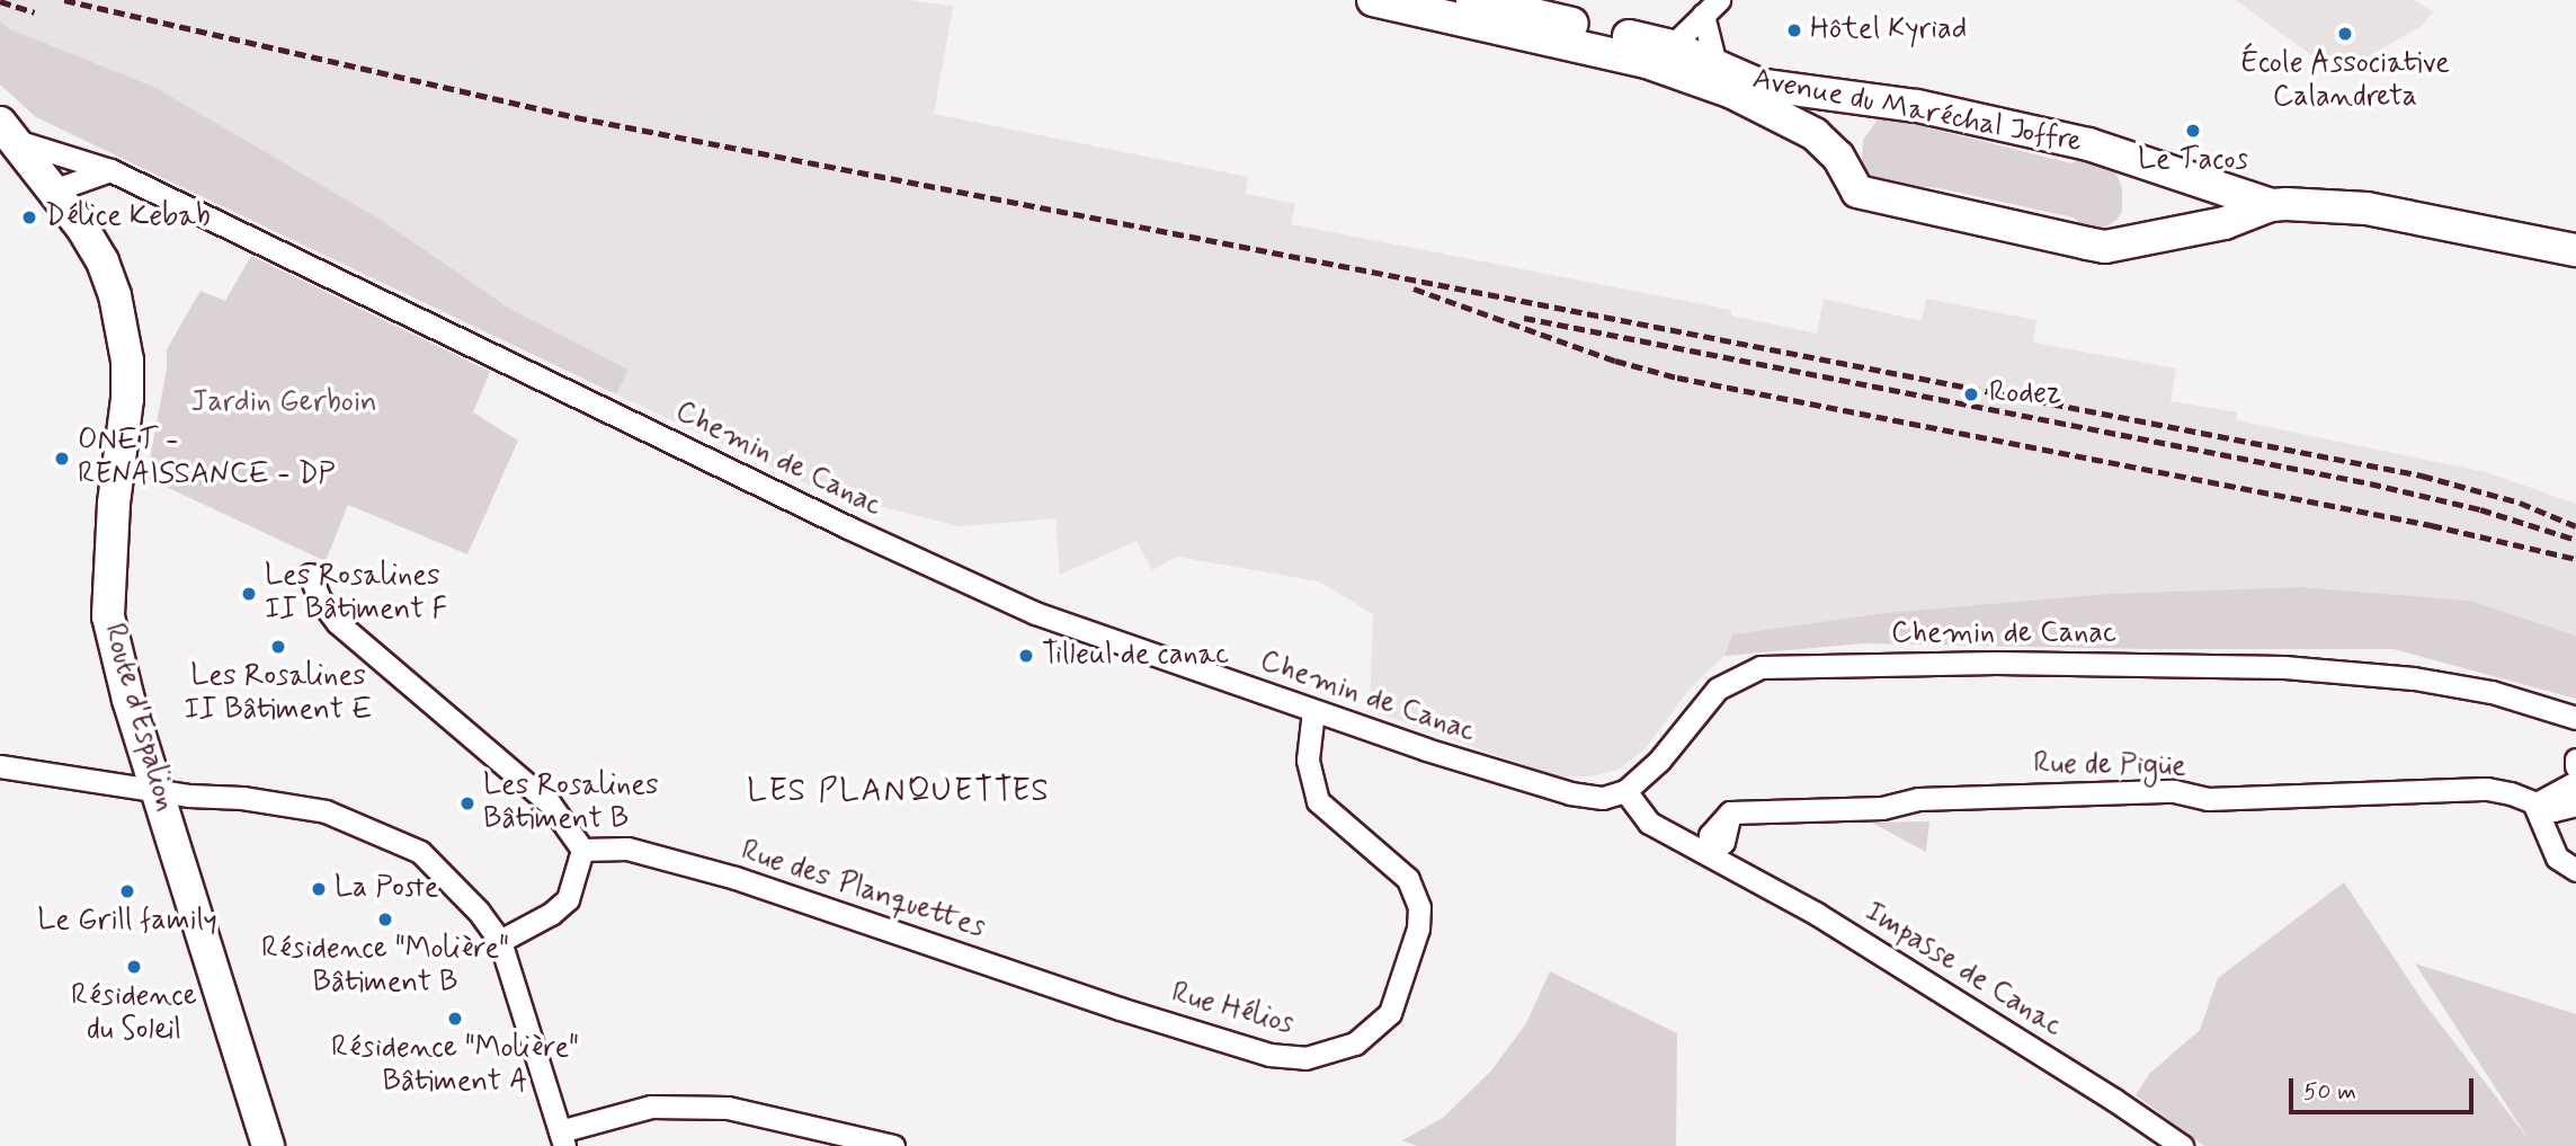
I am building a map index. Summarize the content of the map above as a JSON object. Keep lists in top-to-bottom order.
{
  "streets": {
    "main road": ["Avenue du Maréchal Joffre", "Route d'Espalion"],
    "street": [
      "Chemin de Canac",
      "Rue de Pigüe",
      "Rue des Planquettes",
      "Impasse de Canac",
      "Rue Hélios"
    ]
  },
  "crossings": [
    ["Chemin de Canac", "Route d'Espalion"],
    ["Chemin de Canac", "Rue Hélios"],
    ["Rue de Pigüe", "Impasse de Canac"],
    ["Rue des Planquettes", "Rue Hélios"]
  ],
  "districts": ["LES PLANQUETTES"],
  "parks": ["Jardin Gerboin"],
  "places": [
    "Hôtel Kyriad",
    "École Associative Calandreta",
    "Le Tacos",
    "Délice Kebab",
    "Rodez",
    "ONET - RENAISSANCE - DP",
    "Les Rosalines II Bâtiment F",
    "Les Rosalines II Bâtiment E",
    "Tilleul de canac",
    "Les Rosalines Bâtiment B",
    "La Poste",
    "Le Grill family",
    "Résidence \"Molière\" Bâtiment B",
    "Résidence du Soleil",
    "Résidence \"Molière\" Bâtiment A"
  ],
  "scale_bar": "50 m"
}
